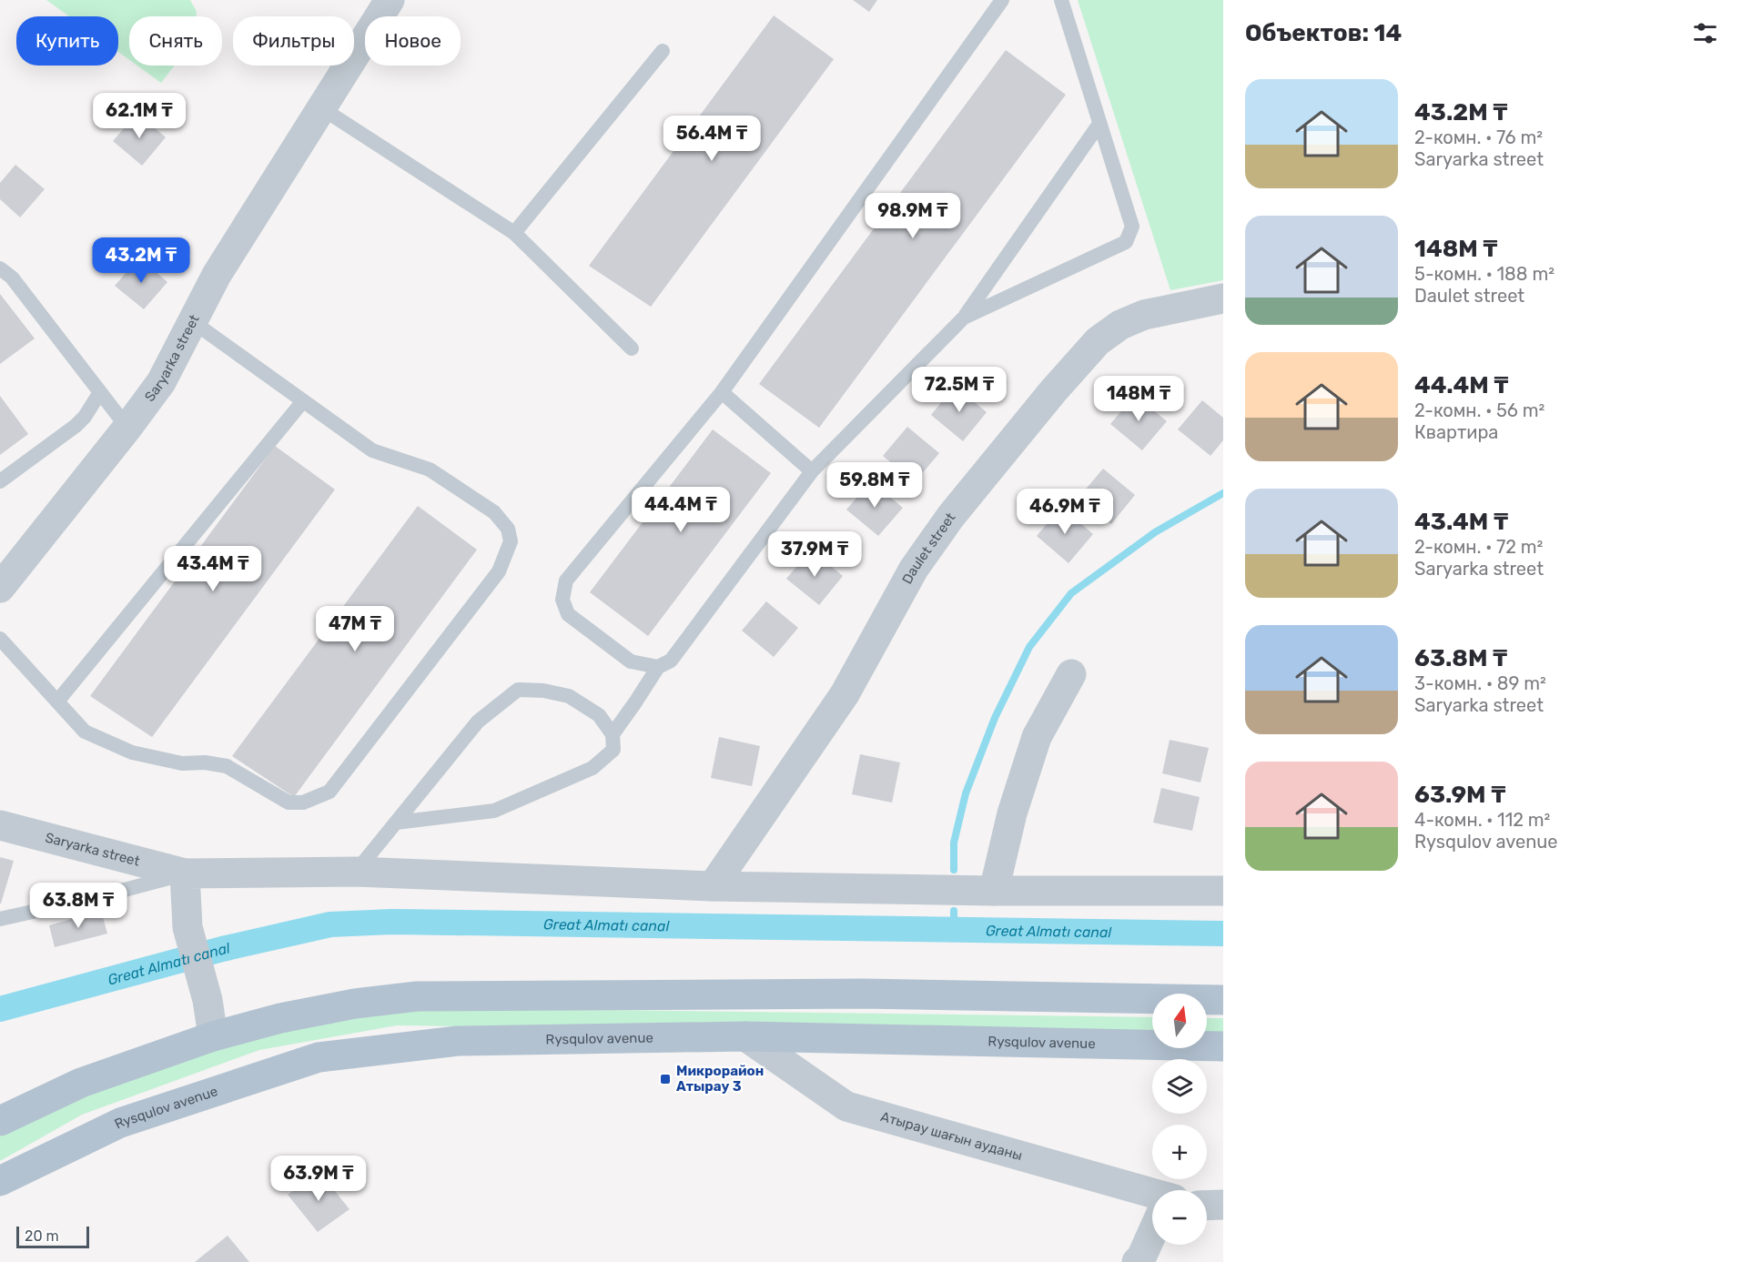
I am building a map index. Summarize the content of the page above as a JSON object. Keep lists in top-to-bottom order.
{
  "streets": {
    "main road": ["Rysqulov avenue"],
    "street": ["Saryarka street", "Daulet street", "Атырау шағын ауданы"]
  },
  "crossings": [
    ["Saryarka street", "Daulet street"],
    ["Rysqulov avenue", "Атырау шағын ауданы"]
  ],
  "water": ["Great Almatı canal"],
  "places": {
    "transit": ["Микрорайон Атырау 3"]
  },
  "scale_bar": "20 m",
  "north": "top",
  "page": {
    "heading": "Объектов: 14",
    "chip": [
      "Купить",
      "Снять",
      "Фильтры",
      "Новое"
    ],
    "list": [
      {
        "name": "43.2M ₸",
        "note": "2-комн. · 76 m² · Saryarka street"
      },
      {
        "name": "148M ₸",
        "note": "5-комн. · 188 m² · Daulet street"
      },
      {
        "name": "44.4M ₸",
        "note": "2-комн. · 56 m² · Квартира"
      },
      {
        "name": "43.4M ₸",
        "note": "2-комн. · 72 m² · Saryarka street"
      },
      {
        "name": "63.8M ₸",
        "note": "3-комн. · 89 m² · Saryarka street"
      },
      {
        "name": "63.9M ₸",
        "note": "4-комн. · 112 m² · Rysqulov avenue"
      }
    ],
    "price": [
      "62.1M ₸",
      "56.4M ₸",
      "98.9M ₸",
      "43.2M ₸",
      "72.5M ₸",
      "148M ₸",
      "59.8M ₸",
      "44.4M ₸",
      "46.9M ₸",
      "37.9M ₸",
      "43.4M ₸",
      "47M ₸",
      "63.8M ₸",
      "63.9M ₸"
    ],
    "map_buttons": ["+", "−"],
    "scale": "20 m"
  }
}
